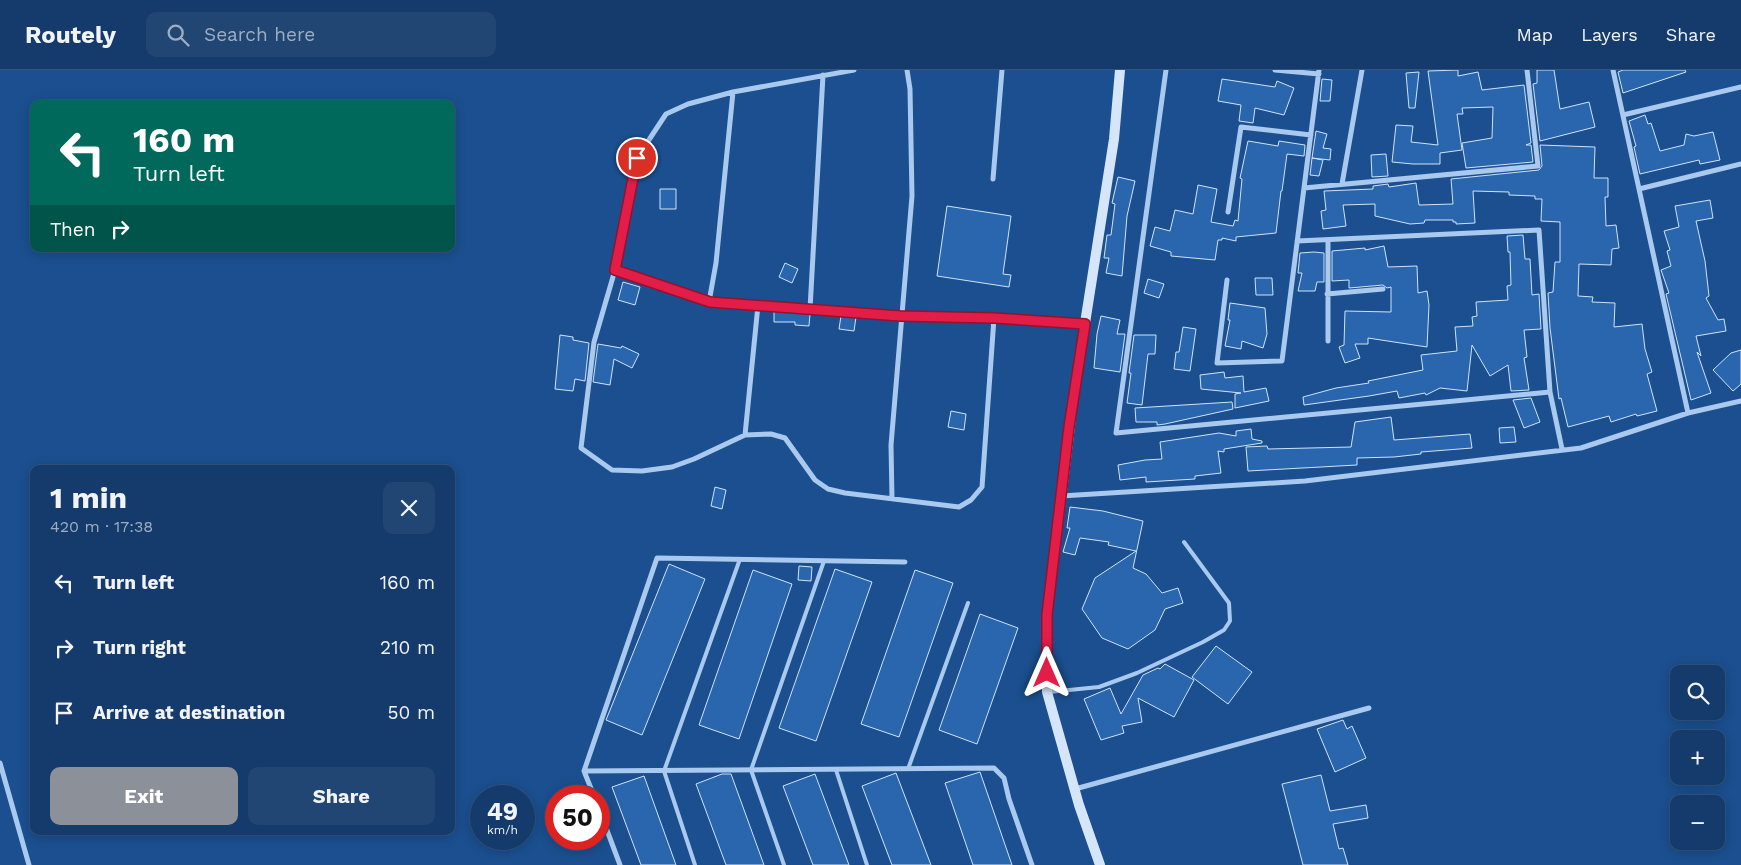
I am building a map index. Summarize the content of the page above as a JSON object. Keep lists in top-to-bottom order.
{
  "page": {
    "header": "Routely",
    "search": "Search here",
    "nav": ["Map", "Layers", "Share"],
    "turn": ["160 m", "Turn left"],
    "then": "Then",
    "heading": ["1 min", "420 m · 17:38"],
    "list": [
      {
        "name": "Turn left",
        "value": "160 m"
      },
      {
        "name": "Turn right",
        "value": "210 m"
      },
      {
        "name": "Arrive at destination",
        "value": "50 m"
      }
    ],
    "map_buttons": ["+", "−"],
    "buttons": ["Exit", "Share"],
    "speed": "49 km/h",
    "limit": "50"
  }
}
